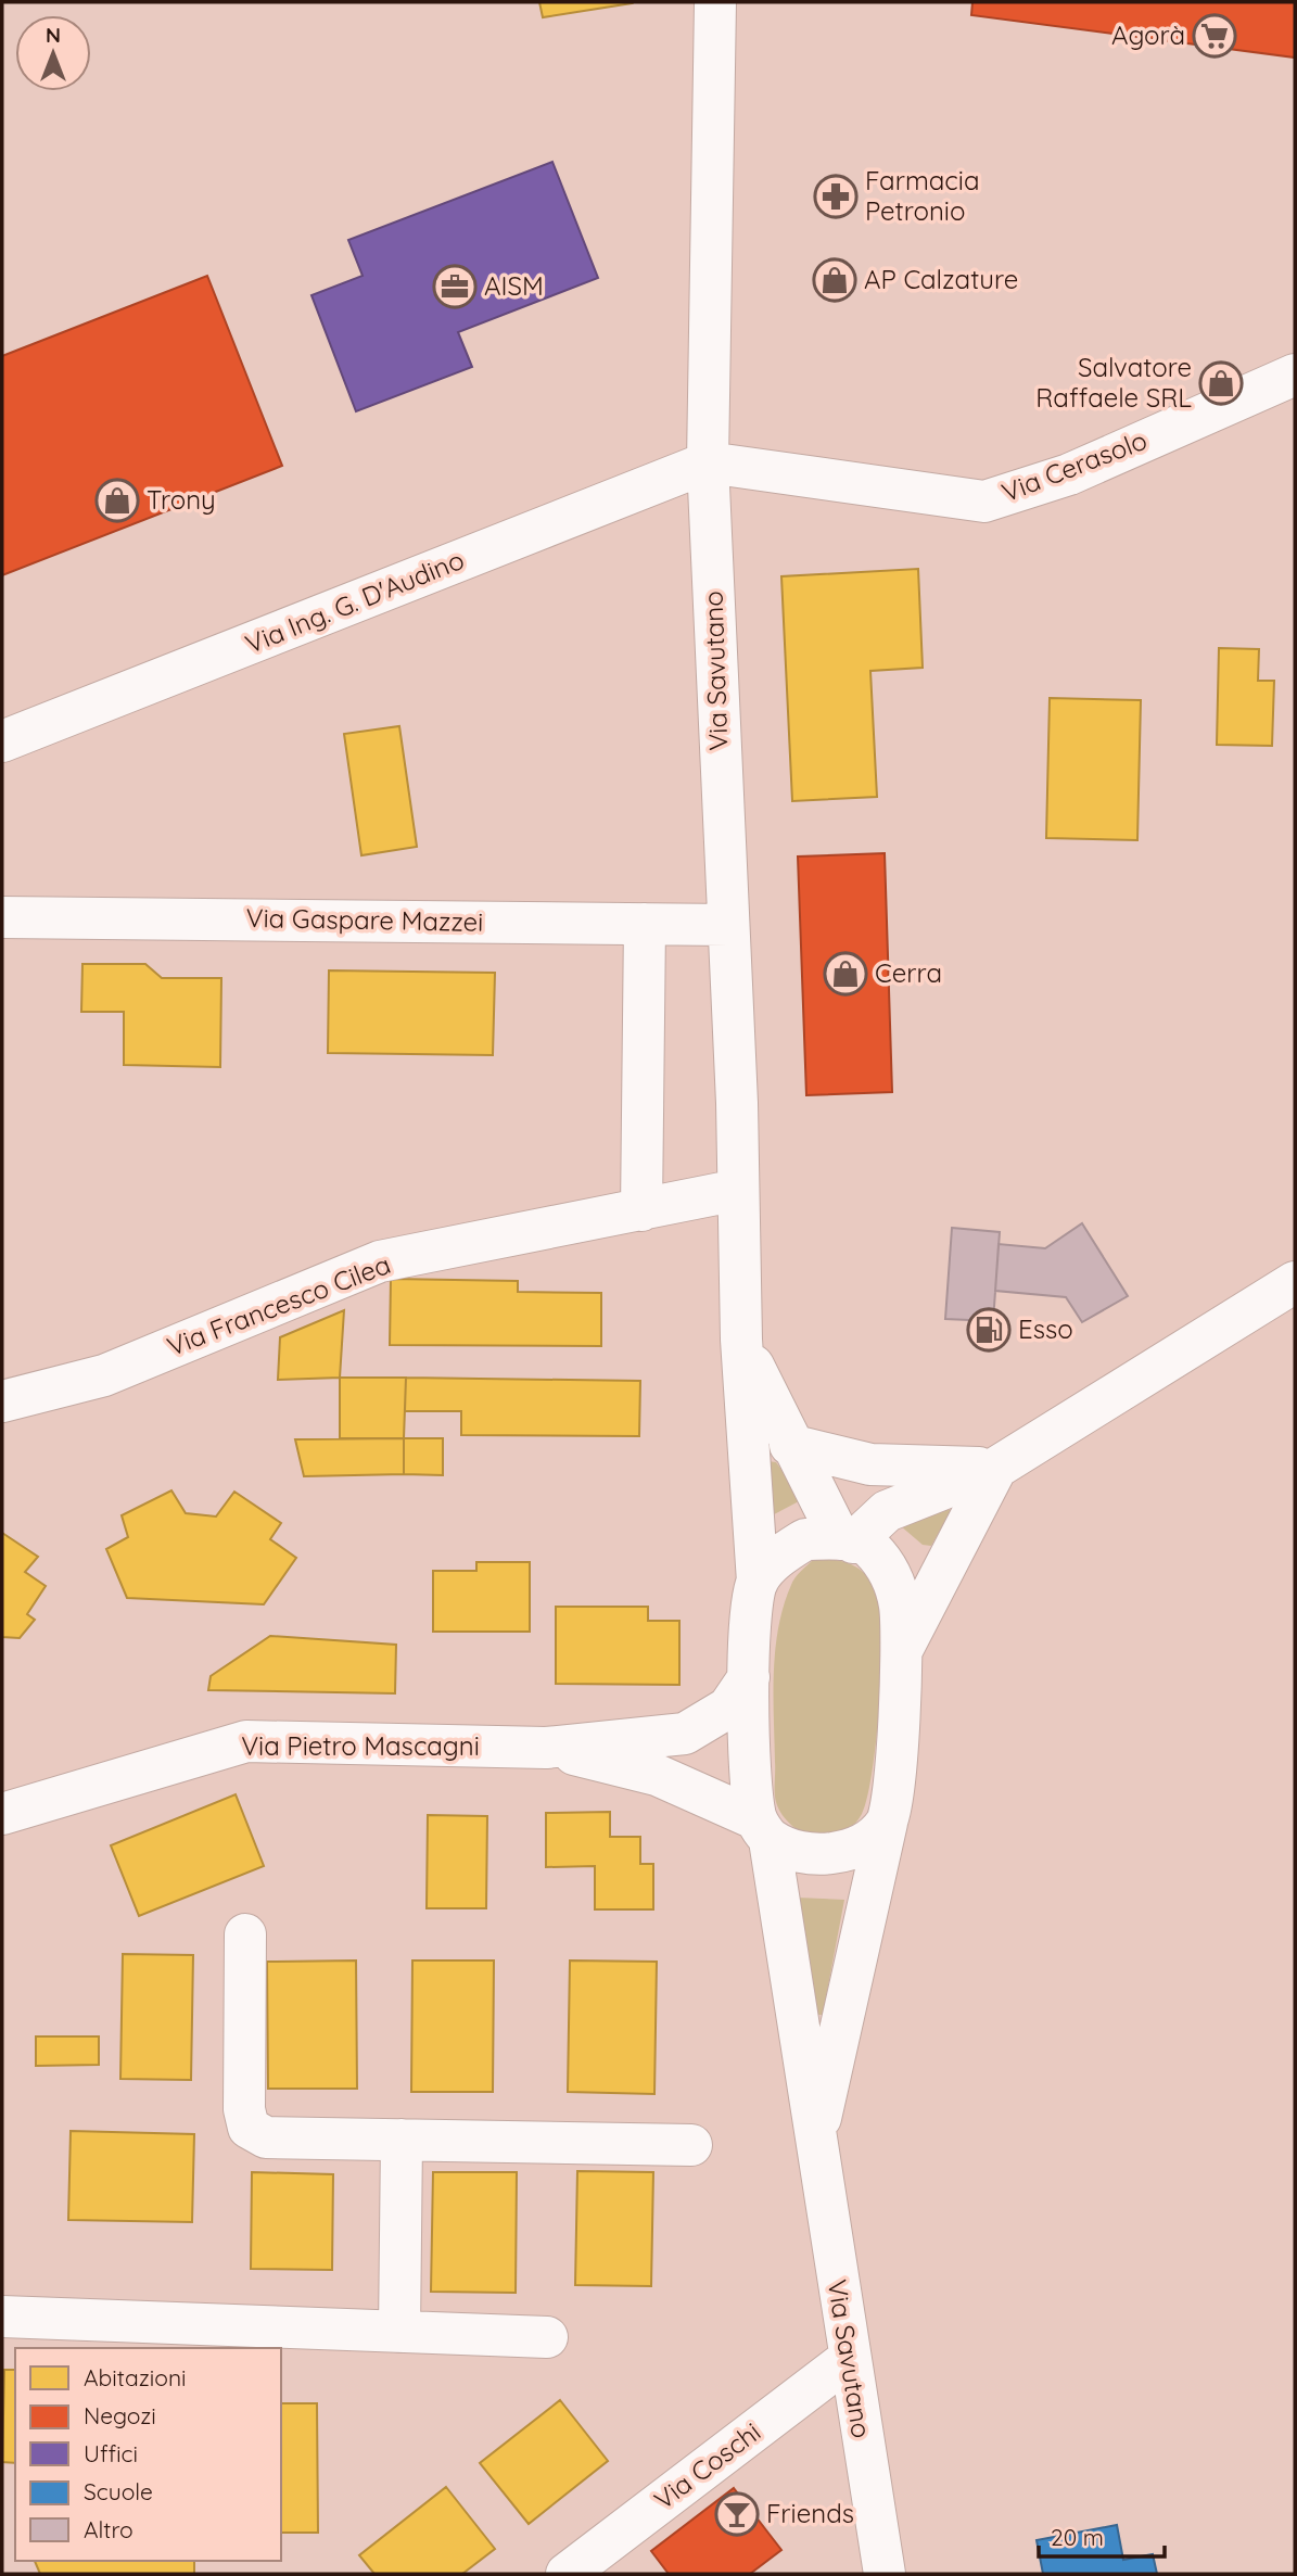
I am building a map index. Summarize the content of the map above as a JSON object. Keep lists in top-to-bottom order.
{
  "streets": {
    "street": [
      "Via Cerasolo",
      "Via Ing. G. D'Audino",
      "Via Savutano",
      "Via Gaspare Mazzei",
      "Via Francesco Cilea",
      "Via Pietro Mascagni",
      "Via Coschi"
    ]
  },
  "crossings": [
    ["Via Cerasolo", "Via Ing. G. D'Audino"],
    ["Via Cerasolo", "Via Savutano"],
    ["Via Ing. G. D'Audino", "Via Savutano"],
    ["Via Savutano", "Via Gaspare Mazzei"],
    ["Via Savutano", "Via Francesco Cilea"],
    ["Via Savutano", "Via Coschi"]
  ],
  "places": {
    "supermarket": ["Agorà"],
    "pharmacy": ["Farmacia Petronio"],
    "shop": [
      "AP Calzature",
      "Salvatore Raffaele SRL",
      "Trony",
      "Cerra"
    ],
    "office": ["AISM"],
    "fuel station": ["Esso"],
    "bar": ["Friends"]
  },
  "legend": [
    "Abitazioni",
    "Negozi",
    "Uffici",
    "Scuole",
    "Altro"
  ],
  "scale_bar": "20 m",
  "north": "top"
}
